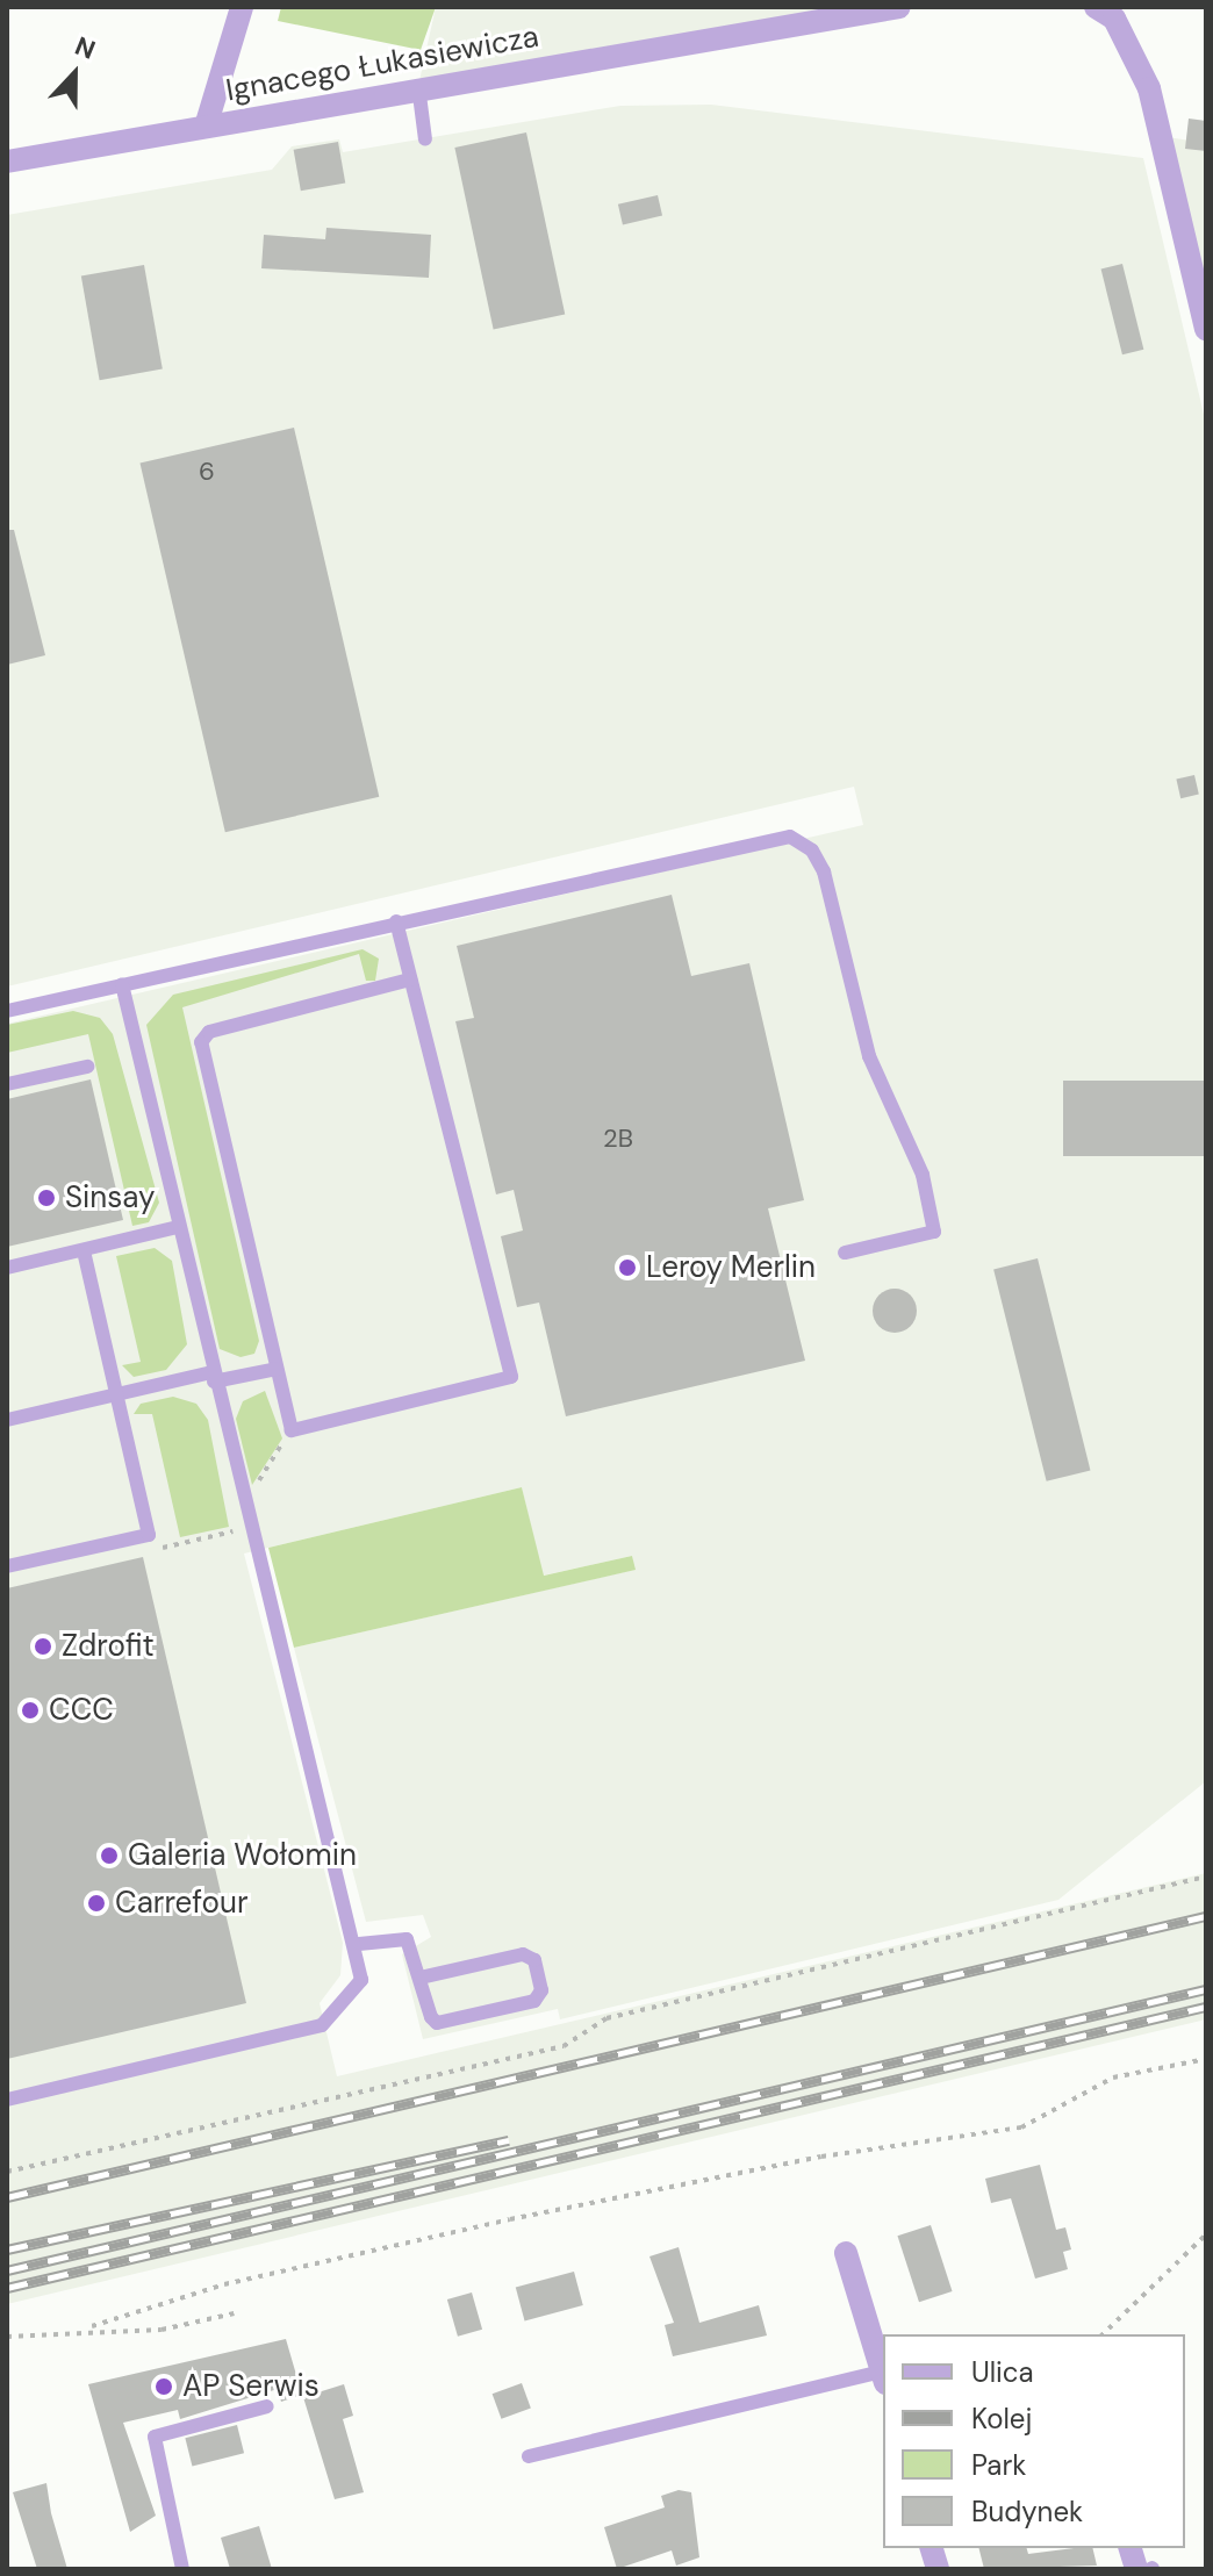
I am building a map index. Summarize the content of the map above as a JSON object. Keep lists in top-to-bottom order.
{
  "streets": {
    "street": ["Ignacego Łukasiewicza"]
  },
  "places": [
    "Sinsay",
    "Leroy Merlin",
    "Zdrofit",
    "CCC",
    "Galeria Wołomin",
    "Carrefour",
    "AP Serwis"
  ],
  "house_numbers": ["6", "2B"],
  "legend": [
    "Ulica",
    "Kolej",
    "Park",
    "Budynek"
  ],
  "north": "top"
}
